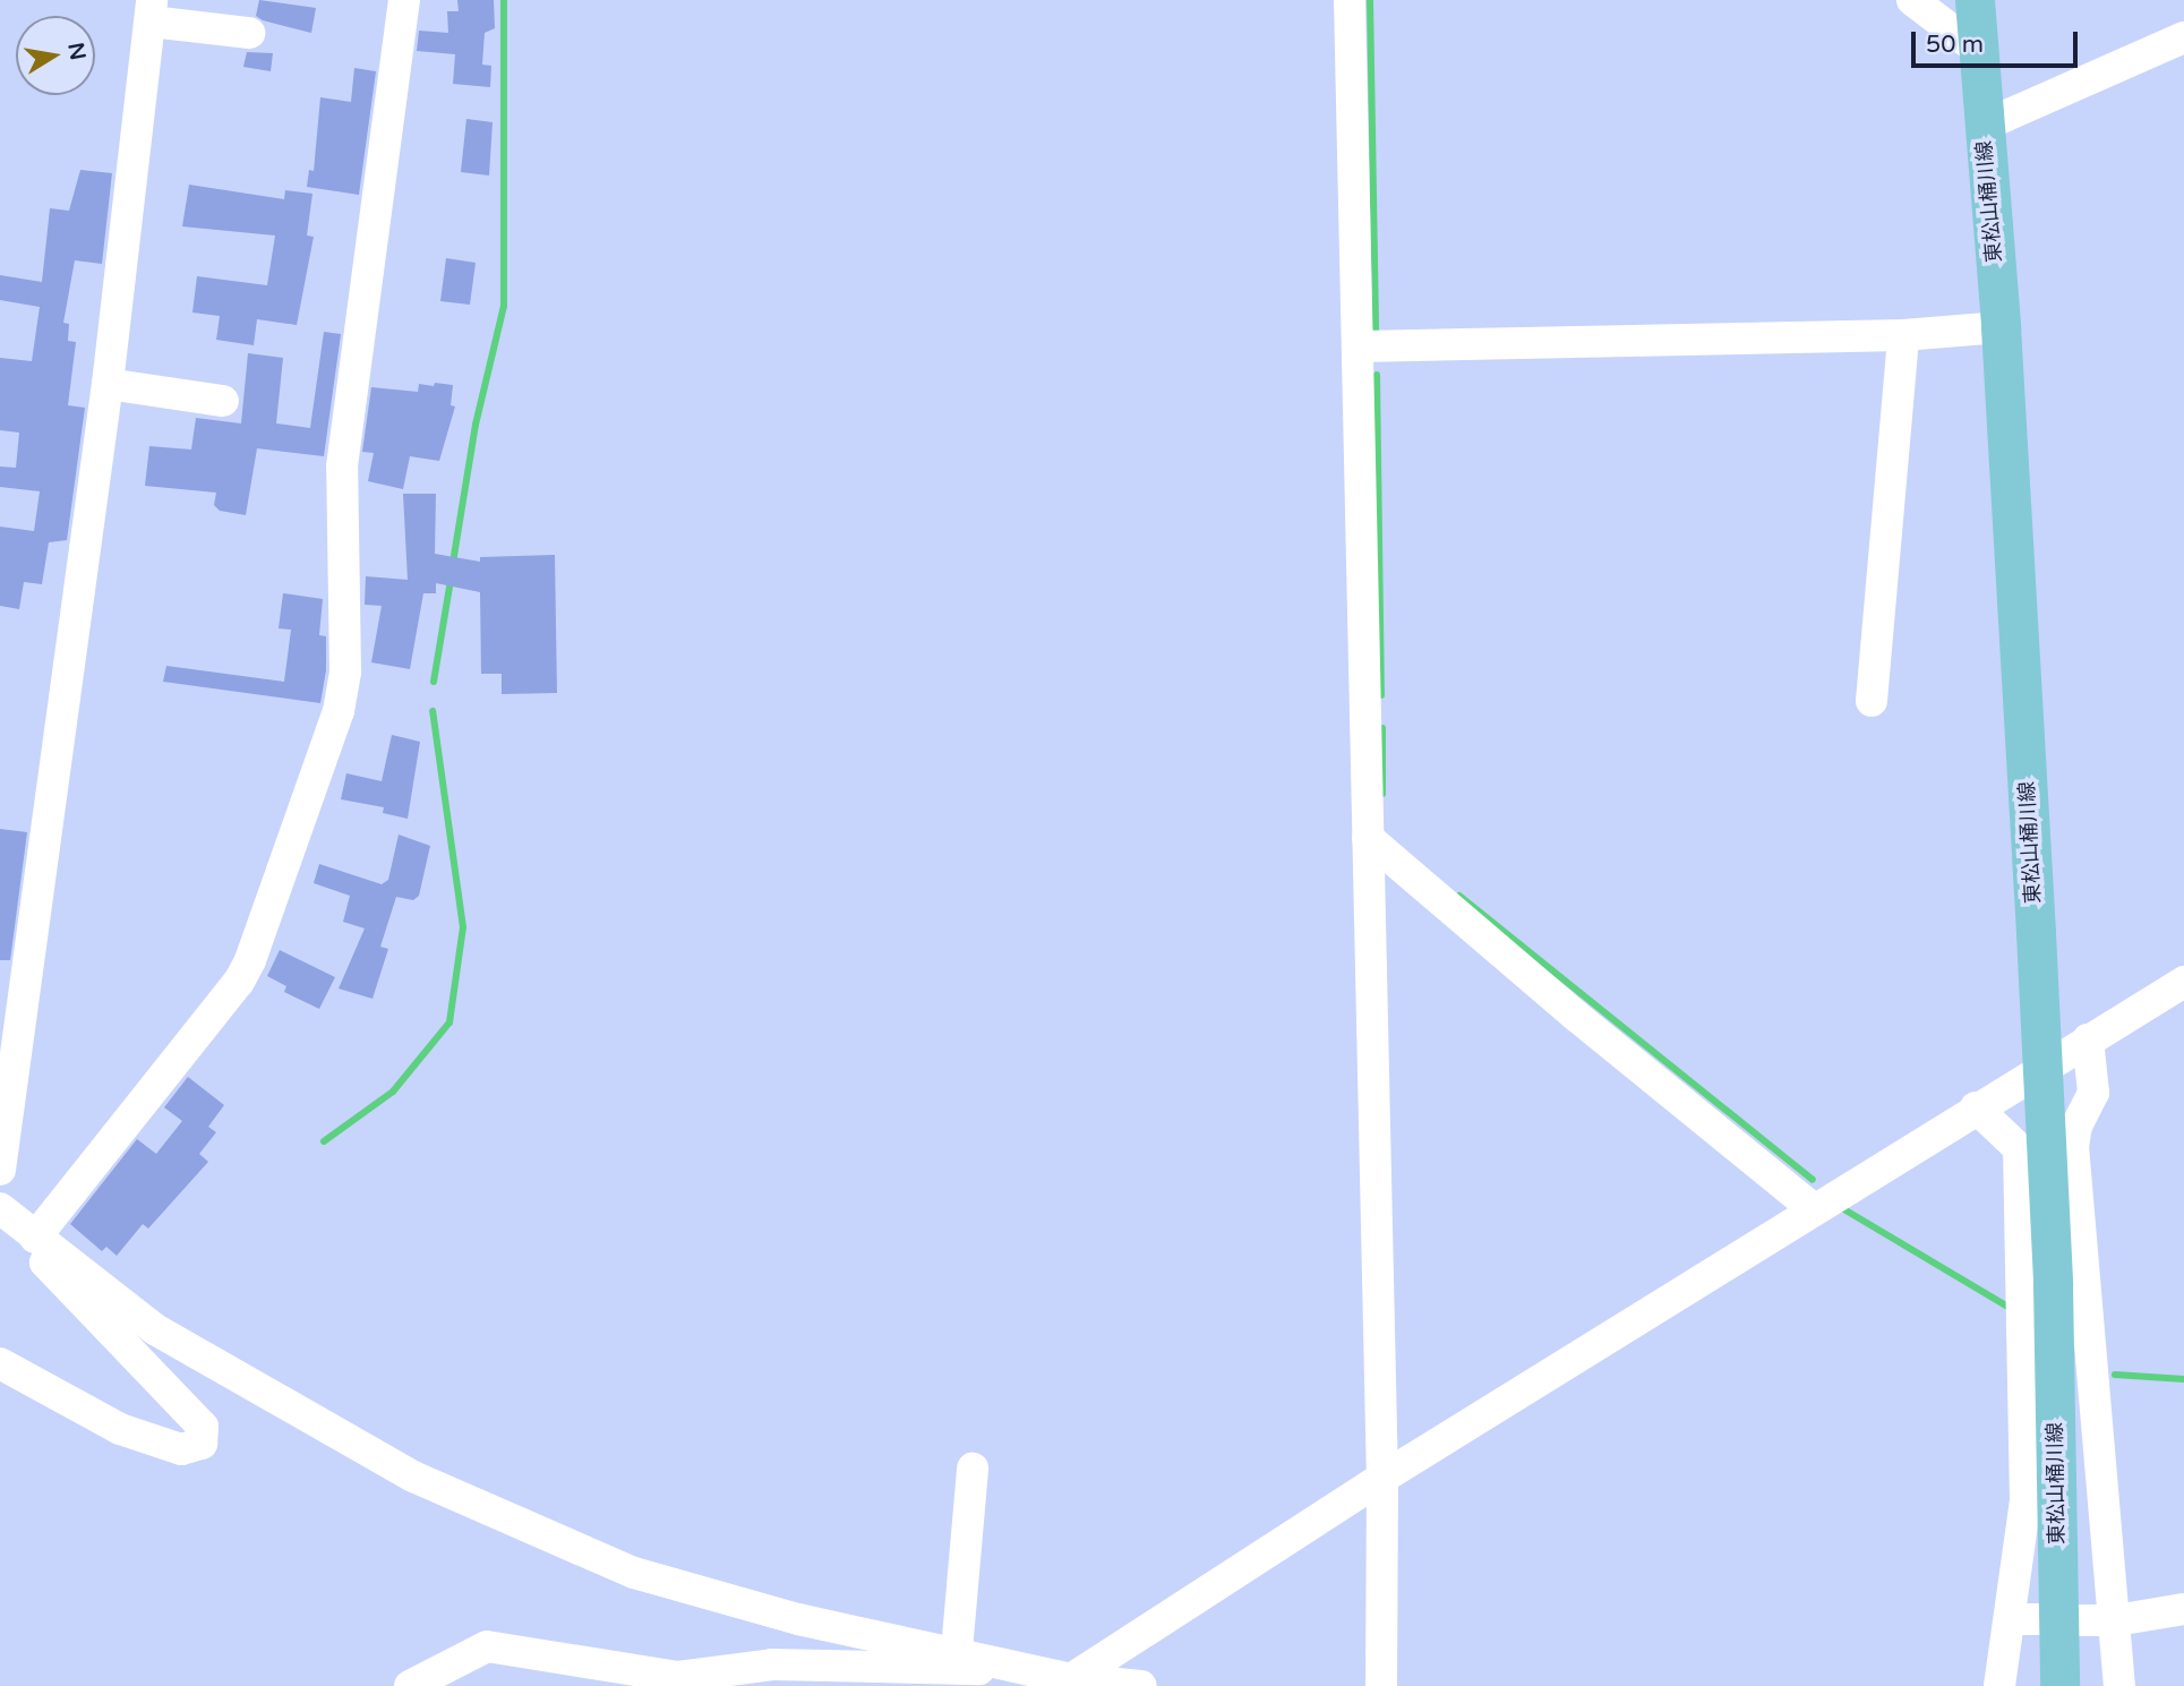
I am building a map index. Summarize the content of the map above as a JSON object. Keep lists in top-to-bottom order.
{
  "streets": {
    "main road": ["東松山桶川線"]
  },
  "scale_bar": "50 m",
  "north": "right"
}
